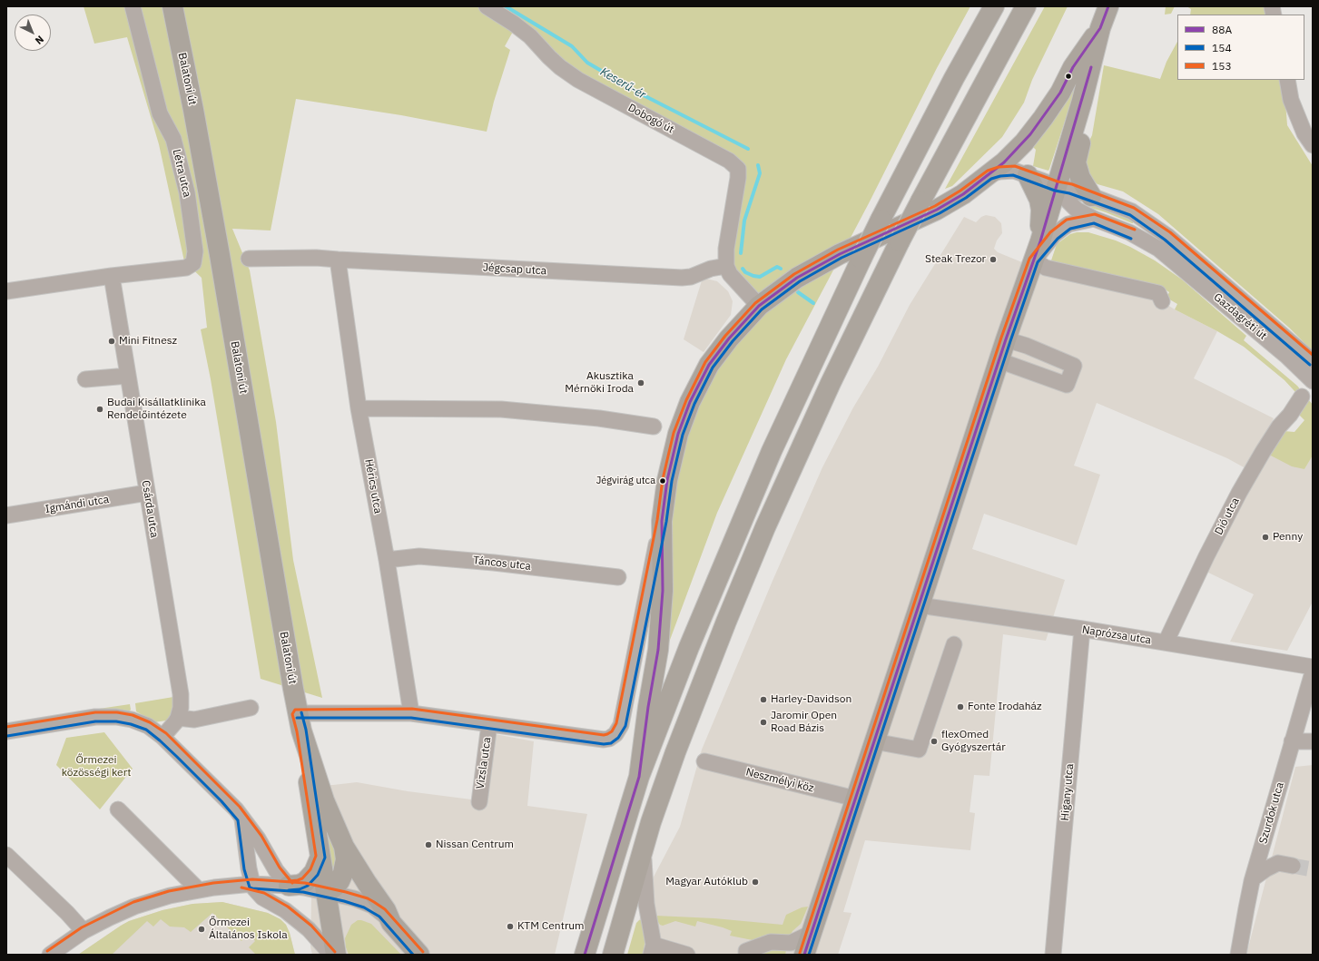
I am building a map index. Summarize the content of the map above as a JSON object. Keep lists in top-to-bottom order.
{
  "streets": {
    "main road": ["Balatoni út"],
    "street": [
      "Dobogó út",
      "Létra utca",
      "Jégcsap utca",
      "Gazdagréti út",
      "Hérics utca",
      "Igmándi utca",
      "Csárda utca",
      "Dió utca",
      "Táncos utca",
      "Naprózsa utca",
      "Vizsla utca",
      "Neszmélyi köz",
      "Higany utca",
      "Szurdok utca"
    ]
  },
  "crossings": [
    ["Dobogó út", "Jégcsap utca"],
    ["Létra utca", "Csárda utca"],
    ["Jégcsap utca", "Hérics utca"],
    ["Hérics utca", "Táncos utca"],
    ["Igmándi utca", "Csárda utca"],
    ["Dió utca", "Naprózsa utca"],
    ["Naprózsa utca", "Higany utca"]
  ],
  "water": ["Keserű-ér"],
  "parks": ["Őrmezei közösségi kert"],
  "places": [
    "Steak Trezor",
    "Mini Fitnesz",
    "Akusztika Mérnöki Iroda",
    "Budai Kisállatklinika Rendelőintézete",
    "Jégvirág utca",
    "Penny",
    "Harley-Davidson",
    "Fonte Irodaház",
    "Jaromir Open Road Bázis",
    "flexOmed Gyógyszertár",
    "Nissan Centrum",
    "Magyar Autóklub",
    "KTM Centrum",
    "Őrmezei Általános Iskola"
  ],
  "lines": ["transit line 88A", "transit line 153", "transit line 154"],
  "legend": ["88A", "154", "153"],
  "north": "bottom right"
}
